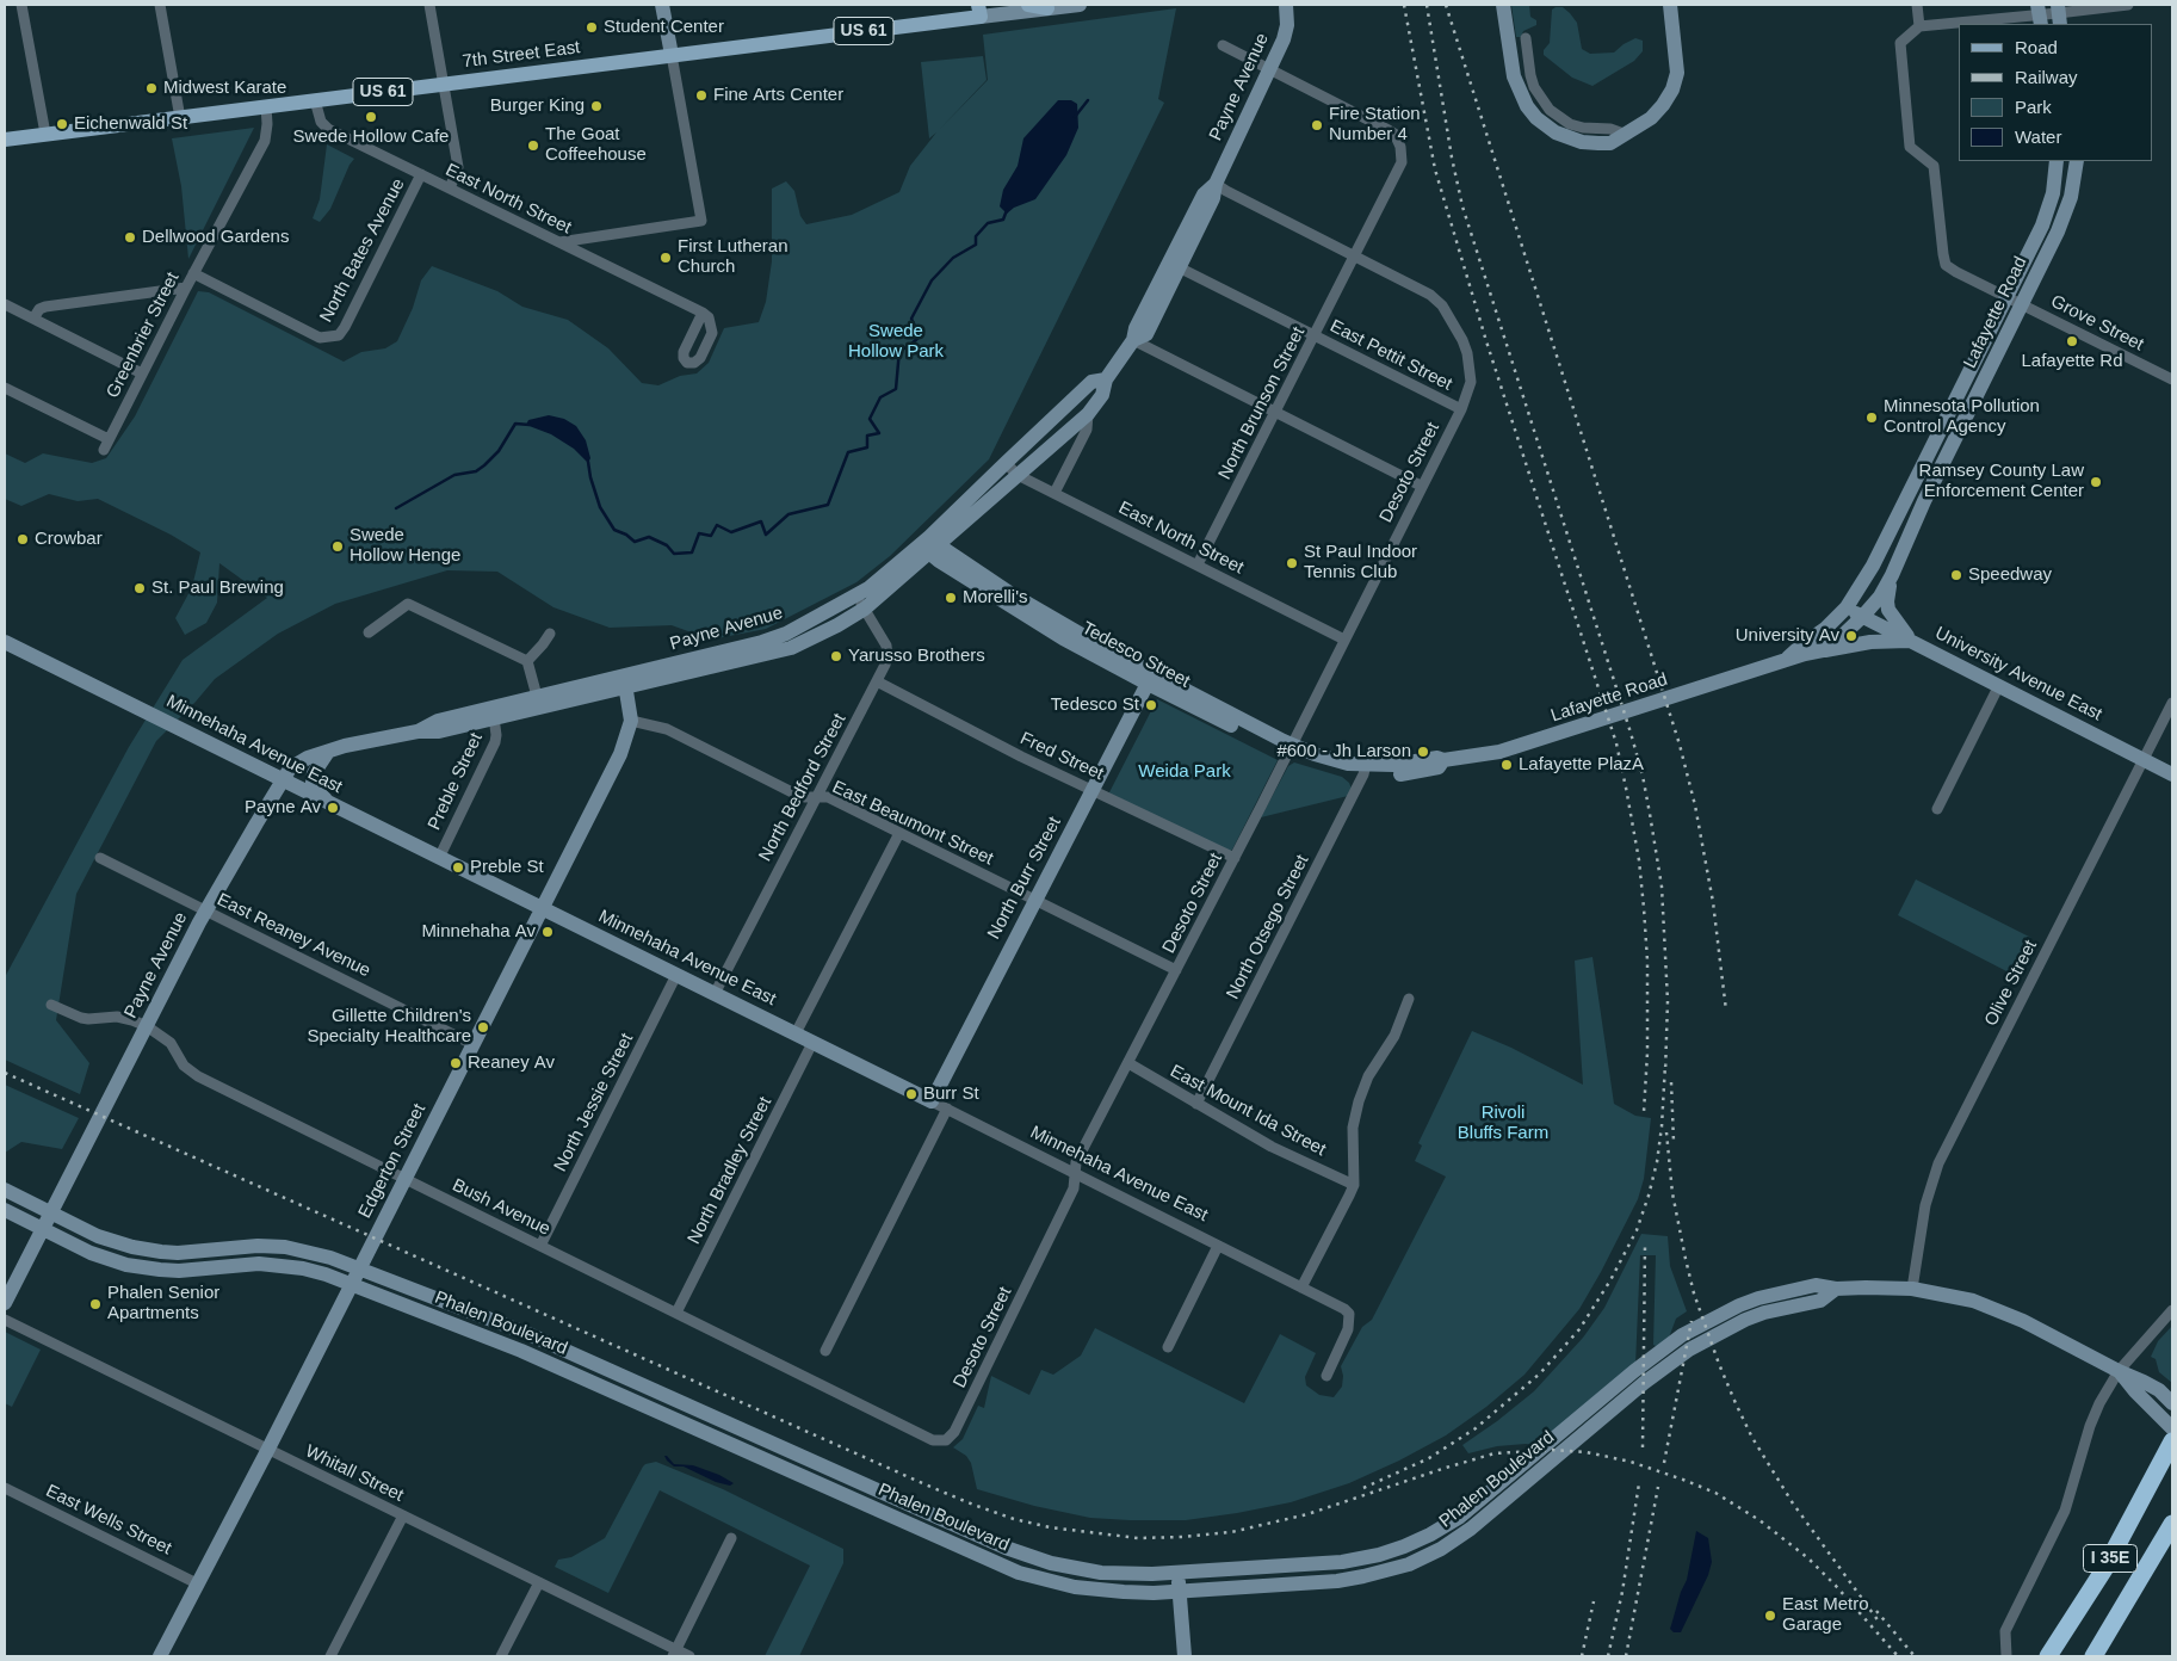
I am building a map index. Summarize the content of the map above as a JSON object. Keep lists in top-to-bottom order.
{
  "streets": {
    "highway": ["I 35E"],
    "main road": ["US 61", "7th Street East"],
    "street": [
      "Payne Avenue",
      "East North Street",
      "North Bates Avenue",
      "Lafayette Road",
      "Grove Street",
      "Greenbrier Street",
      "East Pettit Street",
      "North Brunson Street",
      "Desoto Street",
      "Tedesco Street",
      "University Avenue East",
      "Minnehaha Avenue East",
      "Fred Street",
      "Preble Street",
      "North Bedford Street",
      "East Beaumont Street",
      "North Burr Street",
      "North Otsego Street",
      "East Reaney Avenue",
      "Olive Street",
      "North Jessie Street",
      "East Mount Ida Street",
      "Edgerton Street",
      "North Bradley Street",
      "Bush Avenue",
      "Phalen Boulevard",
      "Whitall Street",
      "East Wells Street"
    ]
  },
  "crossings": [
    ["7th Street East", "East North Street"],
    ["7th Street East", "Greenbrier Street"],
    ["Payne Avenue", "East North Street"],
    ["Payne Avenue", "East Pettit Street"],
    ["Payne Avenue", "North Brunson Street"],
    ["Payne Avenue", "Tedesco Street"],
    ["Payne Avenue", "Minnehaha Avenue East"],
    ["Payne Avenue", "Preble Street"],
    ["Payne Avenue", "North Bedford Street"],
    ["Payne Avenue", "East Reaney Avenue"],
    ["Payne Avenue", "Edgerton Street"],
    ["Payne Avenue", "Bush Avenue"],
    ["Payne Avenue", "Phalen Boulevard"],
    ["East North Street", "North Bates Avenue"],
    ["East North Street", "North Brunson Street"],
    ["East North Street", "Desoto Street"],
    ["North Bates Avenue", "Greenbrier Street"],
    ["Lafayette Road", "Grove Street"],
    ["Lafayette Road", "Tedesco Street"],
    ["Lafayette Road", "University Avenue East"],
    ["Lafayette Road", "North Otsego Street"],
    ["East Pettit Street", "North Brunson Street"],
    ["East Pettit Street", "Desoto Street"],
    ["North Brunson Street", "Desoto Street"],
    ["Desoto Street", "Tedesco Street"],
    ["Desoto Street", "Minnehaha Avenue East"],
    ["Desoto Street", "Fred Street"],
    ["Desoto Street", "East Beaumont Street"],
    ["Desoto Street", "East Mount Ida Street"],
    ["Desoto Street", "Bush Avenue"],
    ["Tedesco Street", "North Burr Street"],
    ["University Avenue East", "Olive Street"],
    ["Minnehaha Avenue East", "Preble Street"],
    ["Minnehaha Avenue East", "North Bedford Street"],
    ["Minnehaha Avenue East", "North Burr Street"],
    ["Minnehaha Avenue East", "North Jessie Street"],
    ["Minnehaha Avenue East", "Edgerton Street"],
    ["Minnehaha Avenue East", "North Bradley Street"],
    ["Fred Street", "North Bedford Street"],
    ["Fred Street", "North Burr Street"],
    ["North Bedford Street", "East Beaumont Street"],
    ["East Beaumont Street", "North Burr Street"],
    ["East Beaumont Street", "Edgerton Street"],
    ["North Otsego Street", "East Mount Ida Street"],
    ["East Reaney Avenue", "Edgerton Street"],
    ["Olive Street", "Phalen Boulevard"],
    ["North Jessie Street", "Bush Avenue"],
    ["Edgerton Street", "Whitall Street"],
    ["Edgerton Street", "East Wells Street"],
    ["North Bradley Street", "Bush Avenue"]
  ],
  "parks": ["Swede Hollow Park", "Weida Park", "Rivoli Bluffs Farm"],
  "places": [
    "Student Center",
    "Midwest Karate",
    "Fine Arts Center",
    "Burger King",
    "Swede Hollow Cafe",
    "Eichenwald St",
    "Fire Station Number 4",
    "The Goat Coffeehouse",
    "Dellwood Gardens",
    "First Lutheran Church",
    "Lafayette Rd",
    "Minnesota Pollution Control Agency",
    "Ramsey County Law Enforcement Center",
    "Crowbar",
    "Swede Hollow Henge",
    "St Paul Indoor Tennis Club",
    "Speedway",
    "St. Paul Brewing",
    "Morelli's",
    "University Av",
    "Yarusso Brothers",
    "Tedesco St",
    "#600 - Jh Larson",
    "Lafayette PlazA",
    "Payne Av",
    "Preble St",
    "Minnehaha Av",
    "Gillette Children's Specialty Healthcare",
    "Reaney Av",
    "Burr St",
    "Phalen Senior Apartments",
    "East Metro Garage"
  ],
  "legend": [
    "Road",
    "Railway",
    "Park",
    "Water"
  ]
}
